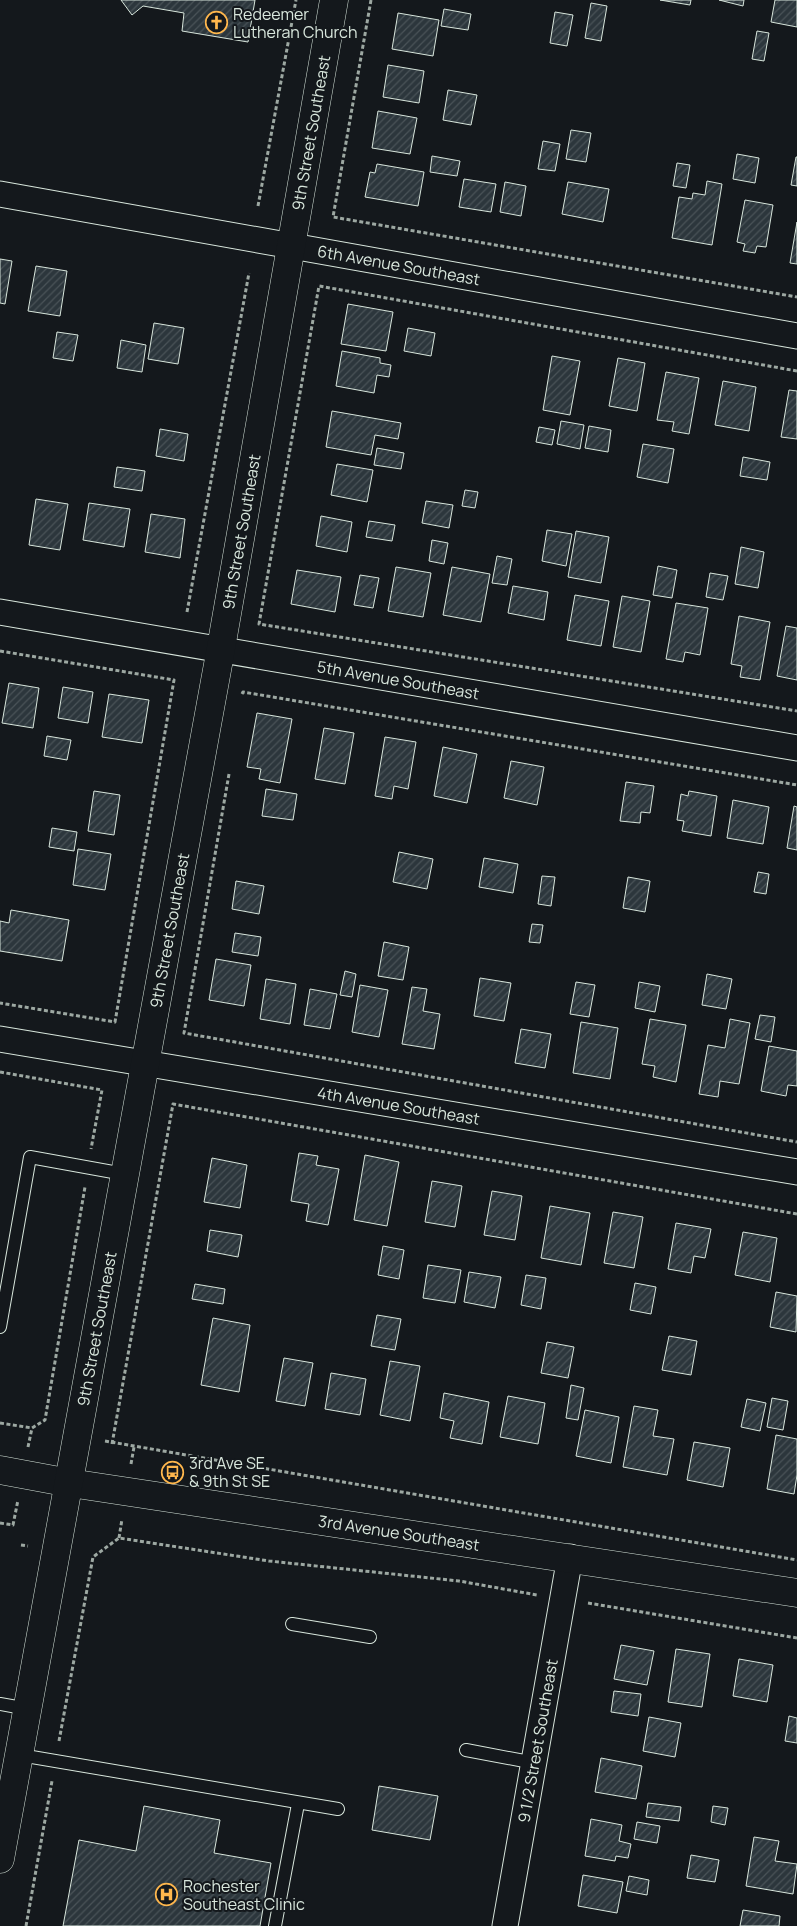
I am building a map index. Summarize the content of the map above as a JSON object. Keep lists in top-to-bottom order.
{
  "streets": {
    "street": [
      "9th Street Southeast",
      "6th Avenue Southeast",
      "5th Avenue Southeast",
      "4th Avenue Southeast",
      "3rd Avenue Southeast",
      "9 1/2 Street Southeast"
    ]
  },
  "crossings": [
    ["9th Street Southeast", "6th Avenue Southeast"],
    ["9th Street Southeast", "5th Avenue Southeast"],
    ["9th Street Southeast", "4th Avenue Southeast"],
    ["9th Street Southeast", "3rd Avenue Southeast"],
    ["3rd Avenue Southeast", "9 1/2 Street Southeast"]
  ],
  "places": {
    "church": ["Redeemer Lutheran Church"],
    "bus stop": ["3rd Ave SE & 9th St SE"],
    "hospital": ["Rochester Southeast Clinic"]
  }
}
